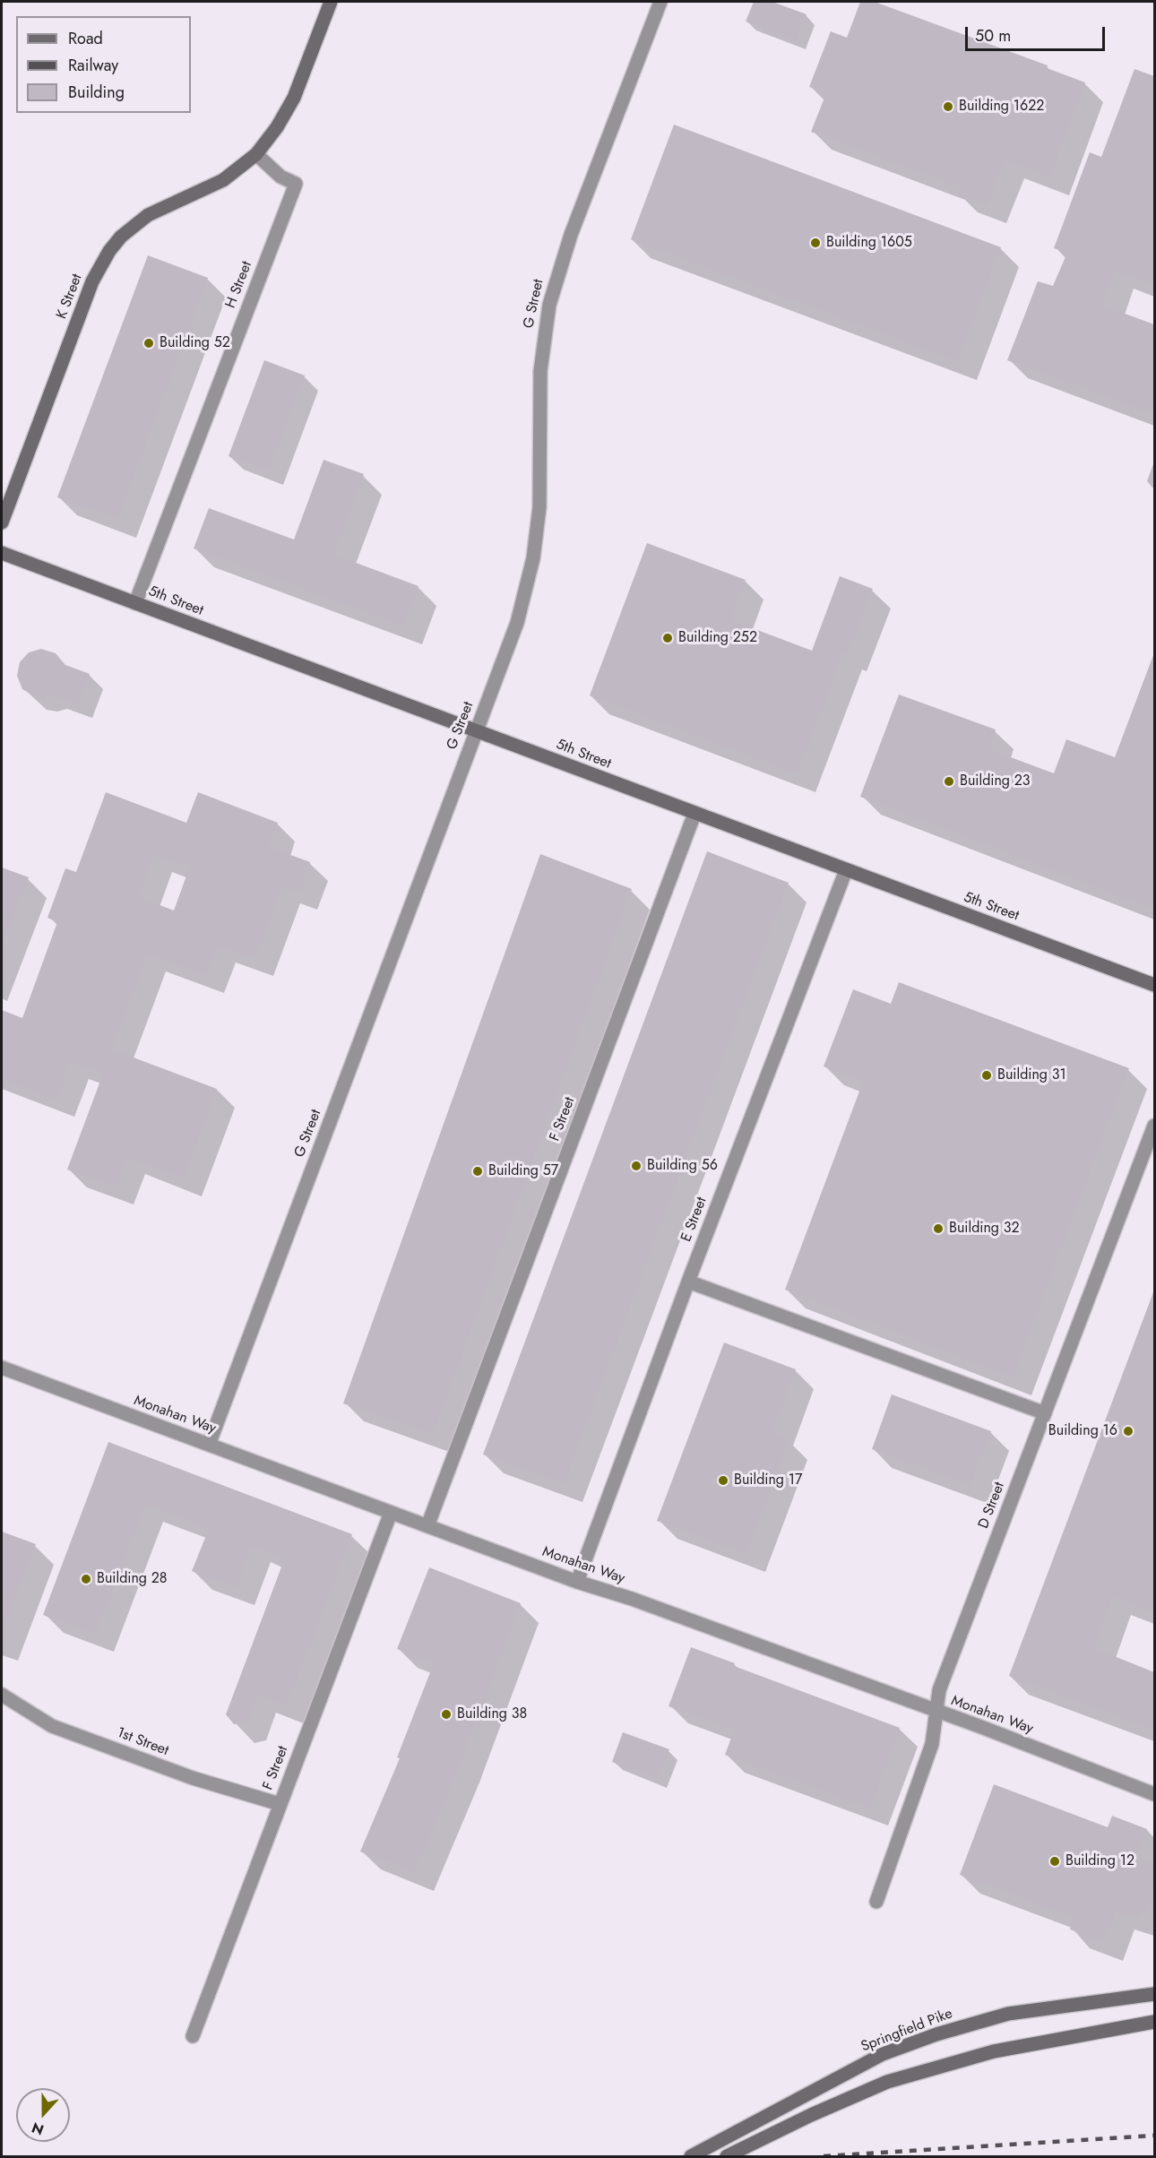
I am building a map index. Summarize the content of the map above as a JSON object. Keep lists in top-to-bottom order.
{
  "streets": {
    "street": [
      "H Street",
      "K Street",
      "G Street",
      "5th Street",
      "F Street",
      "E Street",
      "Monahan Way",
      "D Street",
      "1st Street",
      "Springfield Pike"
    ]
  },
  "crossings": [
    ["H Street", "K Street"],
    ["H Street", "5th Street"],
    ["G Street", "5th Street"],
    ["G Street", "Monahan Way"],
    ["5th Street", "F Street"],
    ["5th Street", "E Street"],
    ["F Street", "Monahan Way"],
    ["F Street", "1st Street"],
    ["E Street", "Monahan Way"],
    ["Monahan Way", "D Street"]
  ],
  "places": [
    "Building 1622",
    "Building 1605",
    "Building 52",
    "Building 252",
    "Building 23",
    "Building 31",
    "Building 56",
    "Building 57",
    "Building 32",
    "Building 16",
    "Building 17",
    "Building 28",
    "Building 38",
    "Building 12"
  ],
  "legend": ["Road", "Railway", "Building"],
  "scale_bar": "50 m",
  "north": "bottom"
}
